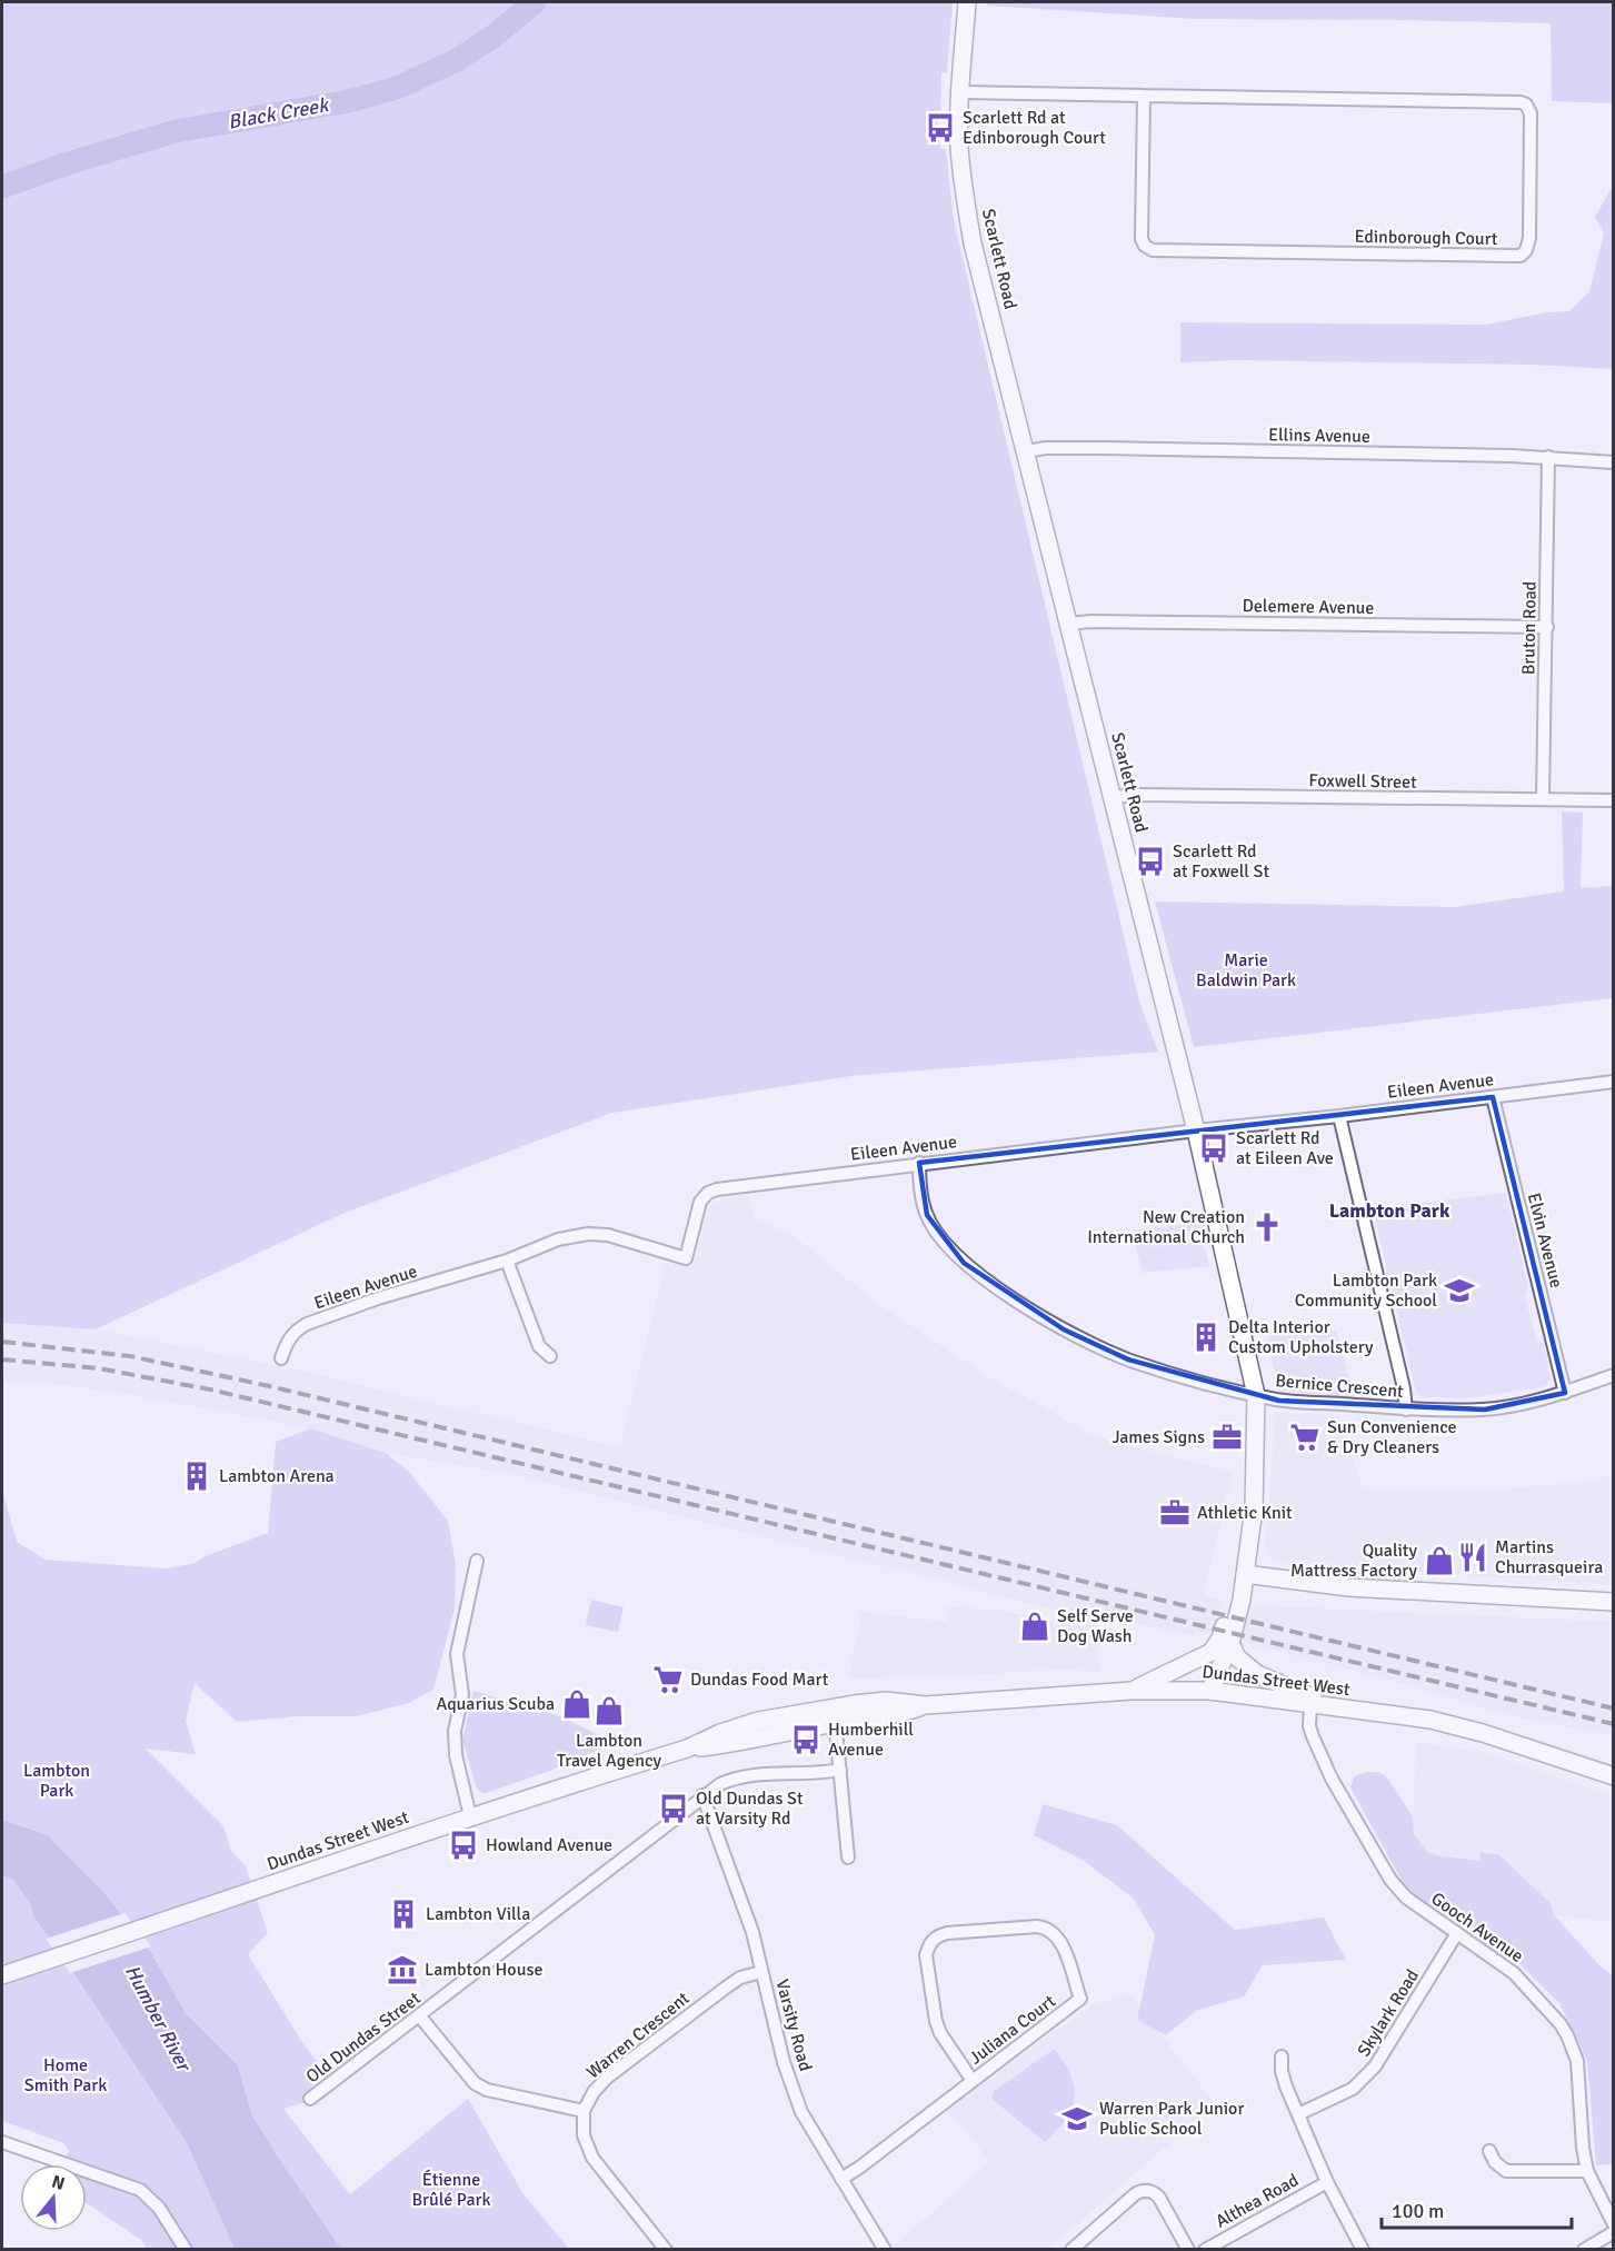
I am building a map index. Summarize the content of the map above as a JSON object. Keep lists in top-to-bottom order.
{
  "streets": {
    "main road": ["Scarlett Road", "Dundas Street West"],
    "street": [
      "Edinborough Court",
      "Ellins Avenue",
      "Delemere Avenue",
      "Bruton Road",
      "Foxwell Street",
      "Eileen Avenue",
      "Elvin Avenue",
      "Bernice Crescent",
      "Gooch Avenue",
      "Skylark Road",
      "Varsity Road",
      "Juliana Court",
      "Warren Crescent",
      "Old Dundas Street",
      "Althea Road"
    ]
  },
  "crossings": [
    ["Edinborough Court", "Scarlett Road"],
    ["Scarlett Road", "Ellins Avenue"],
    ["Scarlett Road", "Delemere Avenue"],
    ["Scarlett Road", "Foxwell Street"],
    ["Scarlett Road", "Eileen Avenue"],
    ["Scarlett Road", "Bernice Crescent"],
    ["Scarlett Road", "Dundas Street West"],
    ["Ellins Avenue", "Bruton Road"],
    ["Delemere Avenue", "Bruton Road"],
    ["Bruton Road", "Foxwell Street"],
    ["Eileen Avenue", "Elvin Avenue"],
    ["Eileen Avenue", "Bernice Crescent"],
    ["Elvin Avenue", "Bernice Crescent"],
    ["Dundas Street West", "Gooch Avenue"],
    ["Gooch Avenue", "Skylark Road"],
    ["Varsity Road", "Juliana Court"],
    ["Varsity Road", "Warren Crescent"],
    ["Varsity Road", "Old Dundas Street"]
  ],
  "districts": ["Lambton Park"],
  "water": ["Black Creek", "Humber River"],
  "parks": [
    "Marie Baldwin Park",
    "Lambton Park",
    "Home Smith Park",
    "Étienne Brûlé Park"
  ],
  "places": {
    "bus stop": [
      "Scarlett Rd at Edinborough Court",
      "Scarlett Rd at Foxwell St",
      "Scarlett Rd at Eileen Ave",
      "Humberhill Avenue",
      "Old Dundas St at Varsity Rd",
      "Howland Avenue"
    ],
    "church": ["New Creation International Church"],
    "school or university": ["Lambton Park Community School", "Warren Park Junior Public School"],
    "building": ["Delta Interior Custom Upholstery", "Lambton Arena", "Lambton Villa"],
    "office": ["James Signs", "Athletic Knit"],
    "supermarket": ["Sun Convenience & Dry Cleaners", "Dundas Food Mart"],
    "restaurant": ["Martins Churrasqueira"],
    "shop": [
      "Quality Mattress Factory",
      "Self Serve Dog Wash",
      "Aquarius Scuba",
      "Lambton Travel Agency"
    ],
    "museum": ["Lambton House"]
  },
  "scale_bar": "100 m",
  "north": "top"
}
